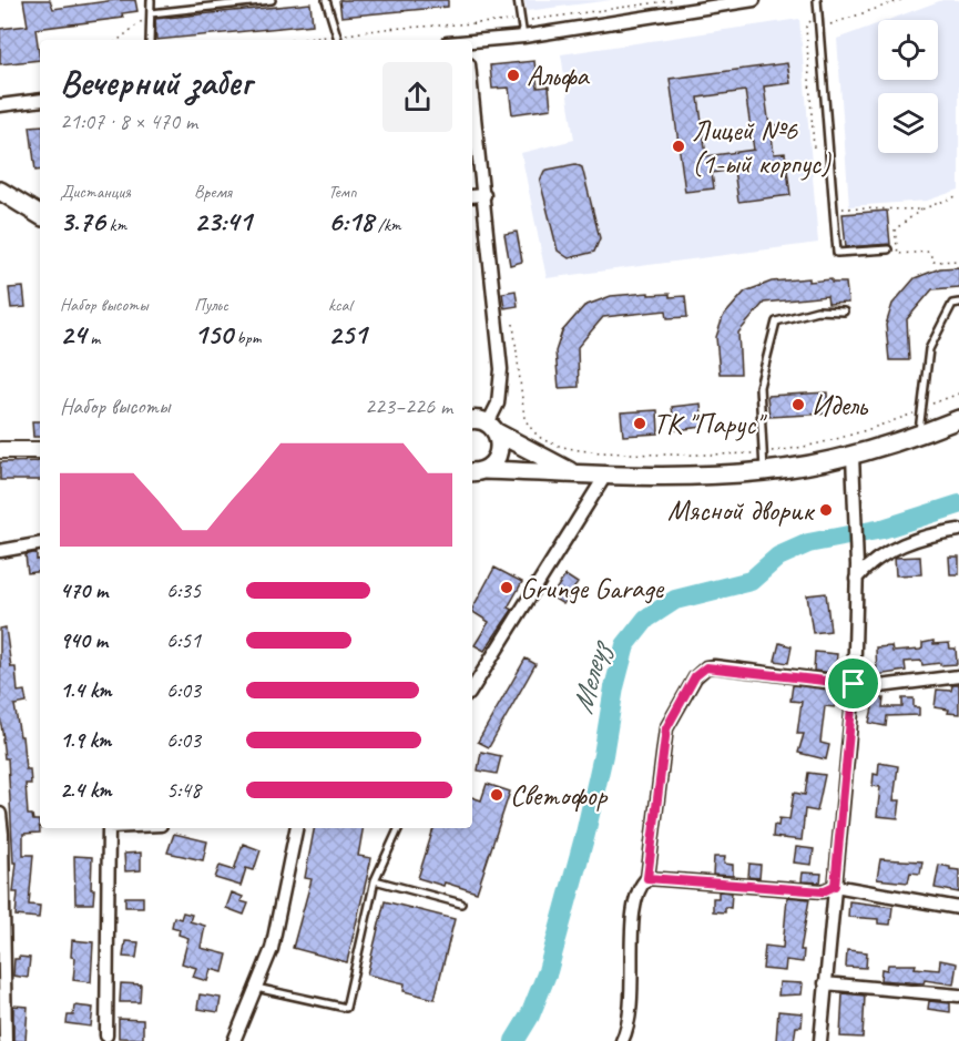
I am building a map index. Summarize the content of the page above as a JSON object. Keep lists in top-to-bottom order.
{
  "water": ["Мелеуз"],
  "places": [
    "Альфа",
    "Лицей №6 (1-ый корпус)",
    "Идель",
    "ТК \"Парус\"",
    "Мясной дворик",
    "Grunge Garage",
    "Светофор"
  ],
  "page": {
    "heading": ["Вечерний забег", "21:07 · 8 × 470 m"],
    "stats": [
      ["Дистанция", "3.76 km"],
      ["Время", "23:41"],
      ["Темп", "6:18 /km"],
      ["Набор высоты", "24 m"],
      ["Пульс", "150 bpm"],
      ["kcal", "251"]
    ],
    "chart": ["Набор высоты", "223–226 m"],
    "list": [
      {
        "name": "470 m",
        "note": "6:35"
      },
      {
        "name": "940 m",
        "note": "6:51"
      },
      {
        "name": "1.4 km",
        "note": "6:03"
      },
      {
        "name": "1.9 km",
        "note": "6:03"
      },
      {
        "name": "2.4 km",
        "note": "5:48"
      }
    ]
  }
}
